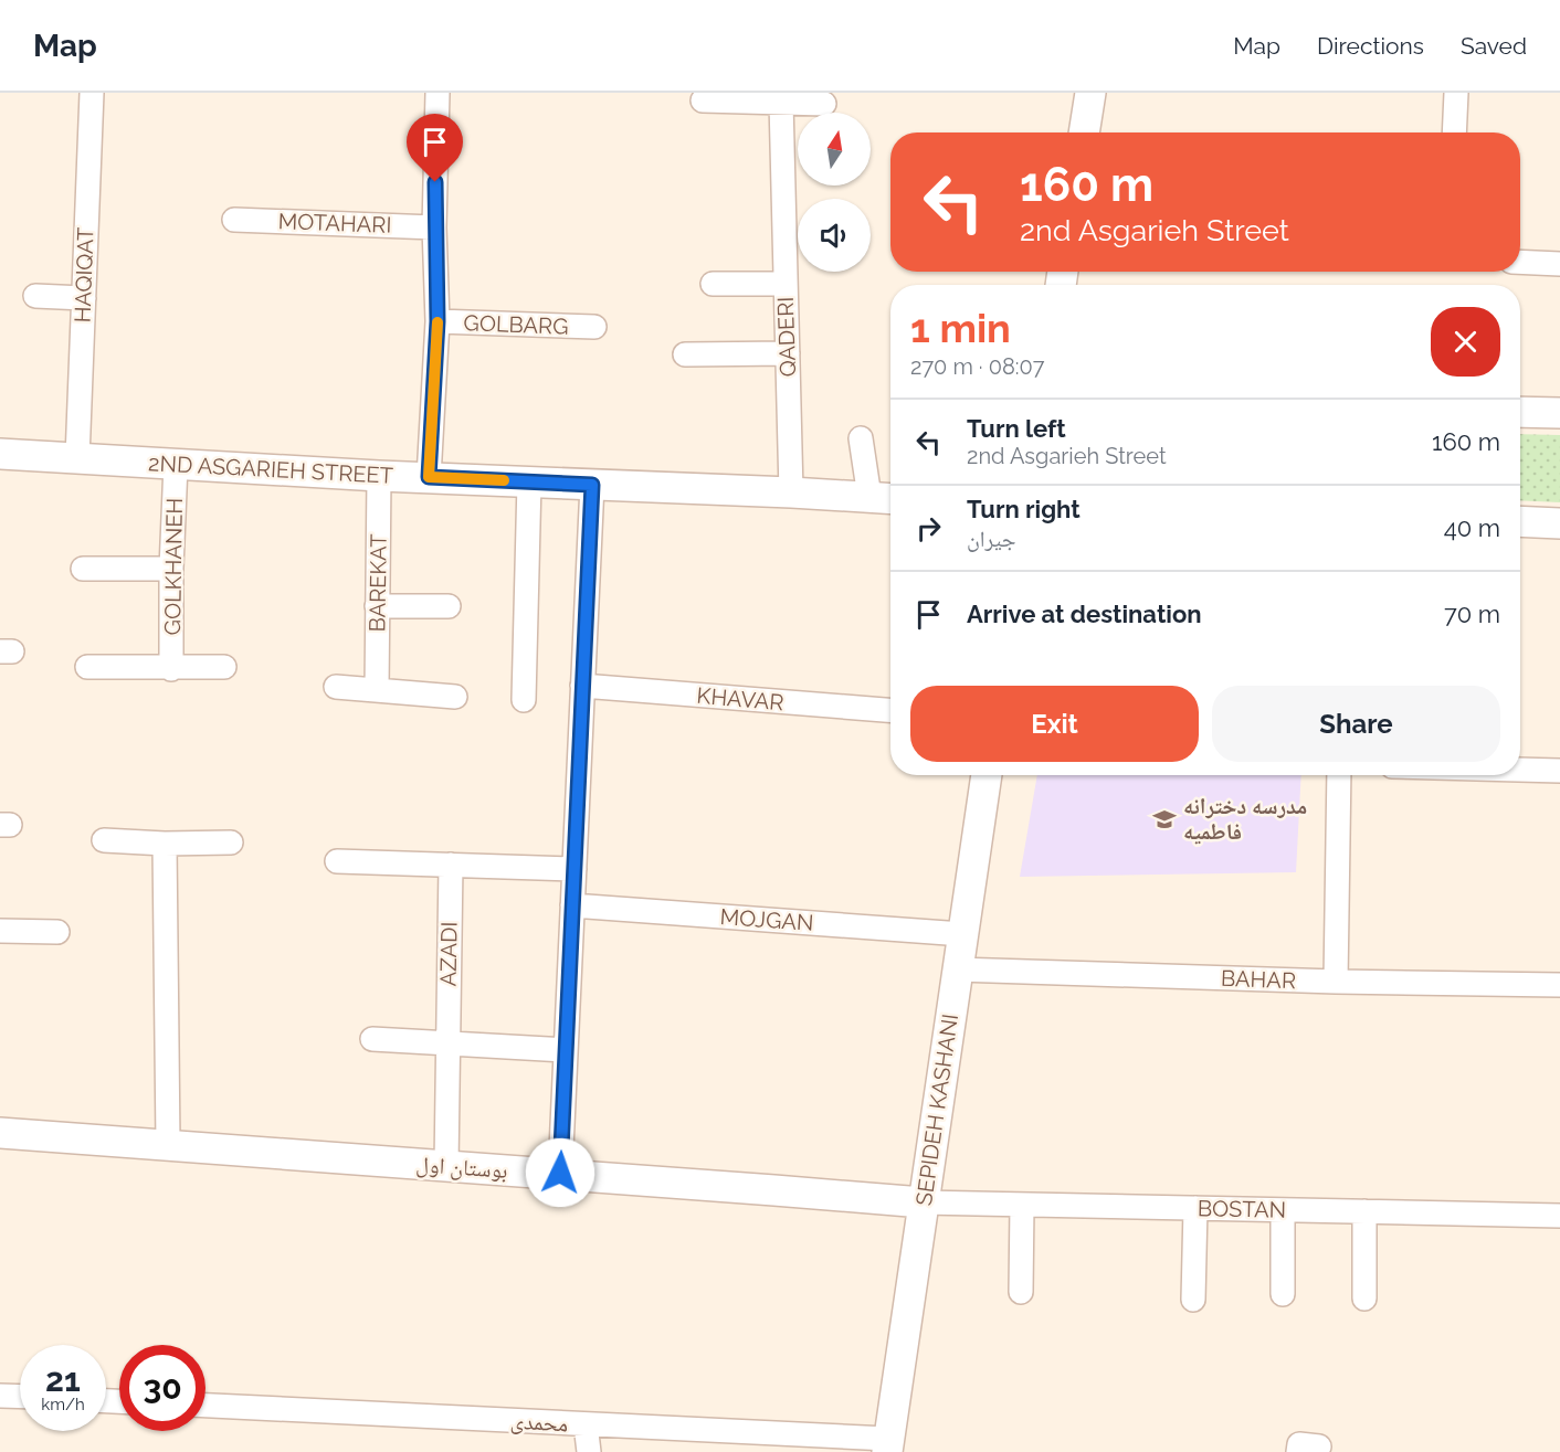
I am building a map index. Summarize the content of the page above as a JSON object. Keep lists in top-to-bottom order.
{
  "streets": {
    "street": [
      "MOTAHARI",
      "HAQIQAT",
      "GOLBARG",
      "QADERI",
      "2ND ASGARIEH STREET",
      "GOLKHANEH",
      "BAREKAT",
      "KHAVAR",
      "MOJGAN",
      "AZADI",
      "BAHAR",
      "SEPIDEH KASHANI",
      "بوستان اول",
      "BOSTAN",
      "محمدی"
    ]
  },
  "crossings": [
    ["HAQIQAT", "2ND ASGARIEH STREET"],
    ["QADERI", "2ND ASGARIEH STREET"],
    ["2ND ASGARIEH STREET", "GOLKHANEH"],
    ["2ND ASGARIEH STREET", "BAREKAT"],
    ["MOJGAN", "SEPIDEH KASHANI"],
    ["AZADI", "بوستان اول"],
    ["BAHAR", "SEPIDEH KASHANI"],
    ["SEPIDEH KASHANI", "بوستان اول"],
    ["SEPIDEH KASHANI", "BOSTAN"],
    ["SEPIDEH KASHANI", "محمدی"],
    ["بوستان اول", "BOSTAN"]
  ],
  "places": {
    "school or university": ["مدرسه دخترانه فاطمیه"]
  },
  "north": "top",
  "page": {
    "header": "Map",
    "nav": ["Map", "Directions", "Saved"],
    "turn": ["160 m", "2nd Asgarieh Street"],
    "heading": ["1 min", "270 m · 08:07"],
    "list": [
      {
        "name": "Turn left",
        "note": "2nd Asgarieh Street",
        "value": "160 m"
      },
      {
        "name": "Turn right",
        "note": "جیران",
        "value": "40 m"
      },
      {
        "name": "Arrive at destination",
        "value": "70 m"
      }
    ],
    "buttons": ["Exit", "Share"],
    "speed": "21 km/h",
    "limit": "30"
  }
}
